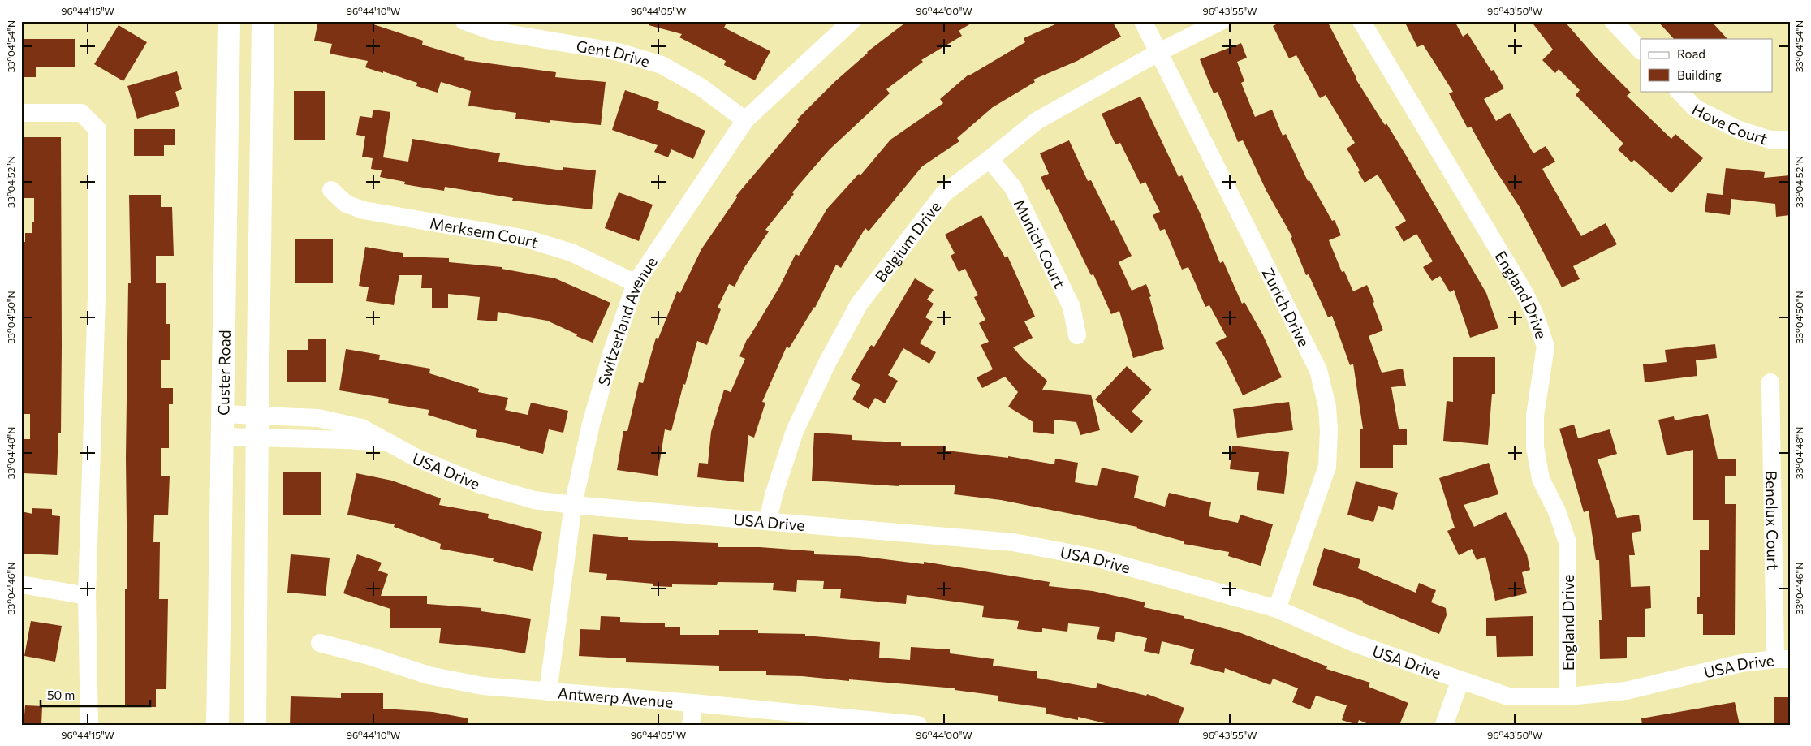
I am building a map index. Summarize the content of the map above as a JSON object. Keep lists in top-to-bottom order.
{
  "streets": {
    "main road": ["Custer Road"],
    "street": [
      "Gent Drive",
      "Hove Court",
      "Merksem Court",
      "Belgium Drive",
      "Munich Court",
      "England Drive",
      "Zurich Drive",
      "Switzerland Avenue",
      "USA Drive",
      "Benelux Court",
      "Antwerp Avenue"
    ]
  },
  "crossings": [
    ["Gent Drive", "Switzerland Avenue"],
    ["Merksem Court", "Switzerland Avenue"],
    ["Belgium Drive", "Munich Court"],
    ["Belgium Drive", "Zurich Drive"],
    ["Belgium Drive", "USA Drive"],
    ["England Drive", "USA Drive"],
    ["Zurich Drive", "USA Drive"],
    ["Switzerland Avenue", "USA Drive"],
    ["Switzerland Avenue", "Antwerp Avenue"],
    ["Custer Road", "USA Drive"],
    ["USA Drive", "Benelux Court"]
  ],
  "legend": ["Road", "Building"],
  "scale_bar": "50 m",
  "coordinates": [
    "96°44'15\"W",
    "96°44'10\"W",
    "96°44'05\"W",
    "96°44'00\"W",
    "96°43'55\"W",
    "96°43'50\"W",
    "33°04'54\"N",
    "33°04'52\"N",
    "33°04'50\"N",
    "33°04'48\"N",
    "33°04'46\"N"
  ]
}
